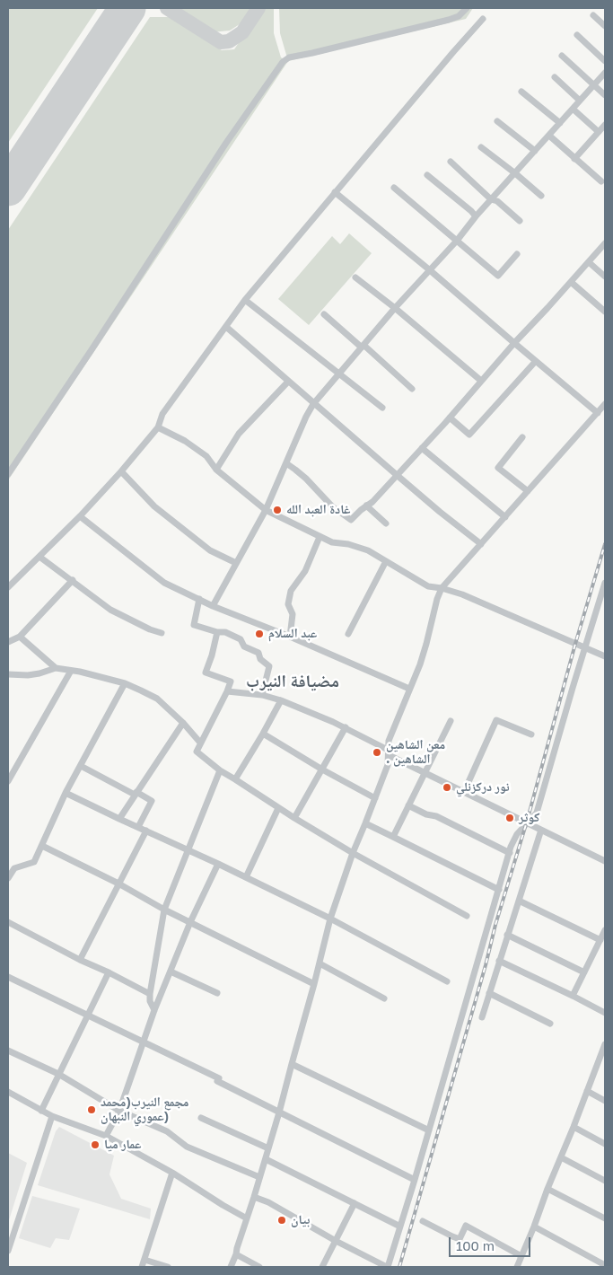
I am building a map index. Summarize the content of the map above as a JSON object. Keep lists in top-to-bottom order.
{
  "districts": ["مضيافة النيرب"],
  "places": [
    "غادة العبد الله",
    "عبد السلام",
    "معن الشاهين . الشاهين",
    "نور دركزنلي",
    "كوثر",
    "مجمع النيرب(محمد عموري النبهان)",
    "عمار ميا",
    "بيان"
  ],
  "scale_bar": "100 m"
}
